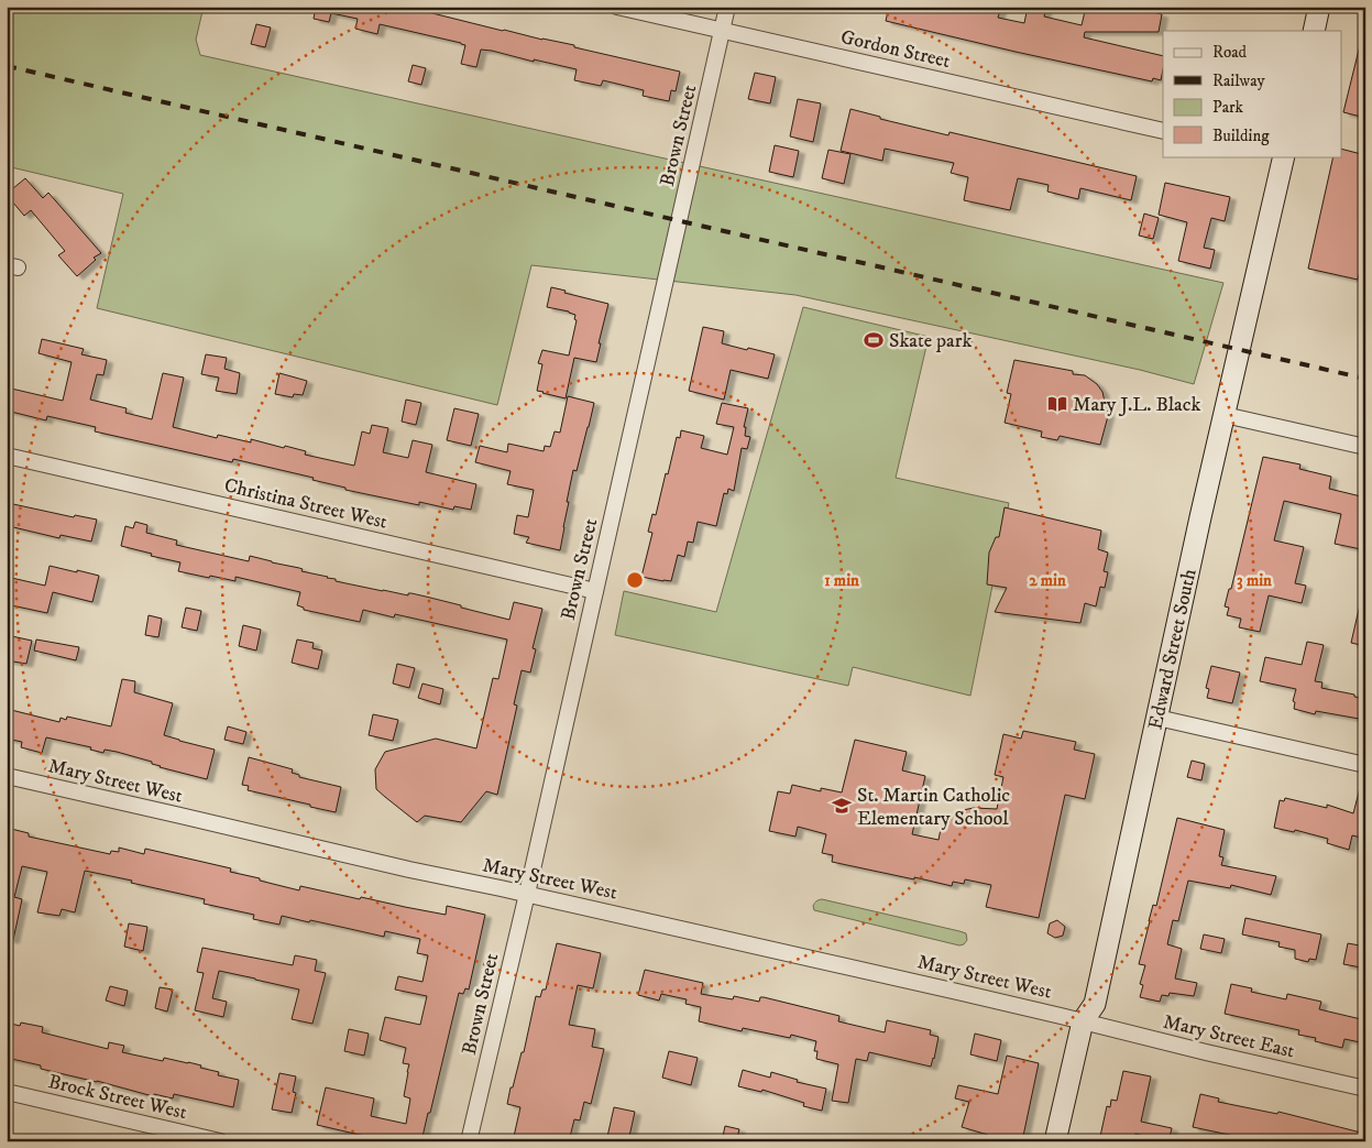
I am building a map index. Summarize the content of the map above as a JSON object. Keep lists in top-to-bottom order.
{
  "streets": {
    "main road": ["Edward Street South"],
    "street": [
      "Gordon Street",
      "Brown Street",
      "Christina Street West",
      "Mary Street West",
      "Mary Street East",
      "Brock Street West"
    ]
  },
  "crossings": [
    ["Gordon Street", "Brown Street"],
    ["Brown Street", "Christina Street West"],
    ["Brown Street", "Mary Street West"],
    ["Edward Street South", "Mary Street West"],
    ["Edward Street South", "Mary Street East"],
    ["Mary Street West", "Mary Street East"]
  ],
  "places": {
    "sports": ["Skate park"],
    "library": ["Mary J.L. Black"],
    "school or university": ["St. Martin Catholic Elementary School"]
  },
  "legend": [
    "Road",
    "Railway",
    "Park",
    "Building"
  ],
  "rings": ["1 min", "2 min", "3 min"]
}
